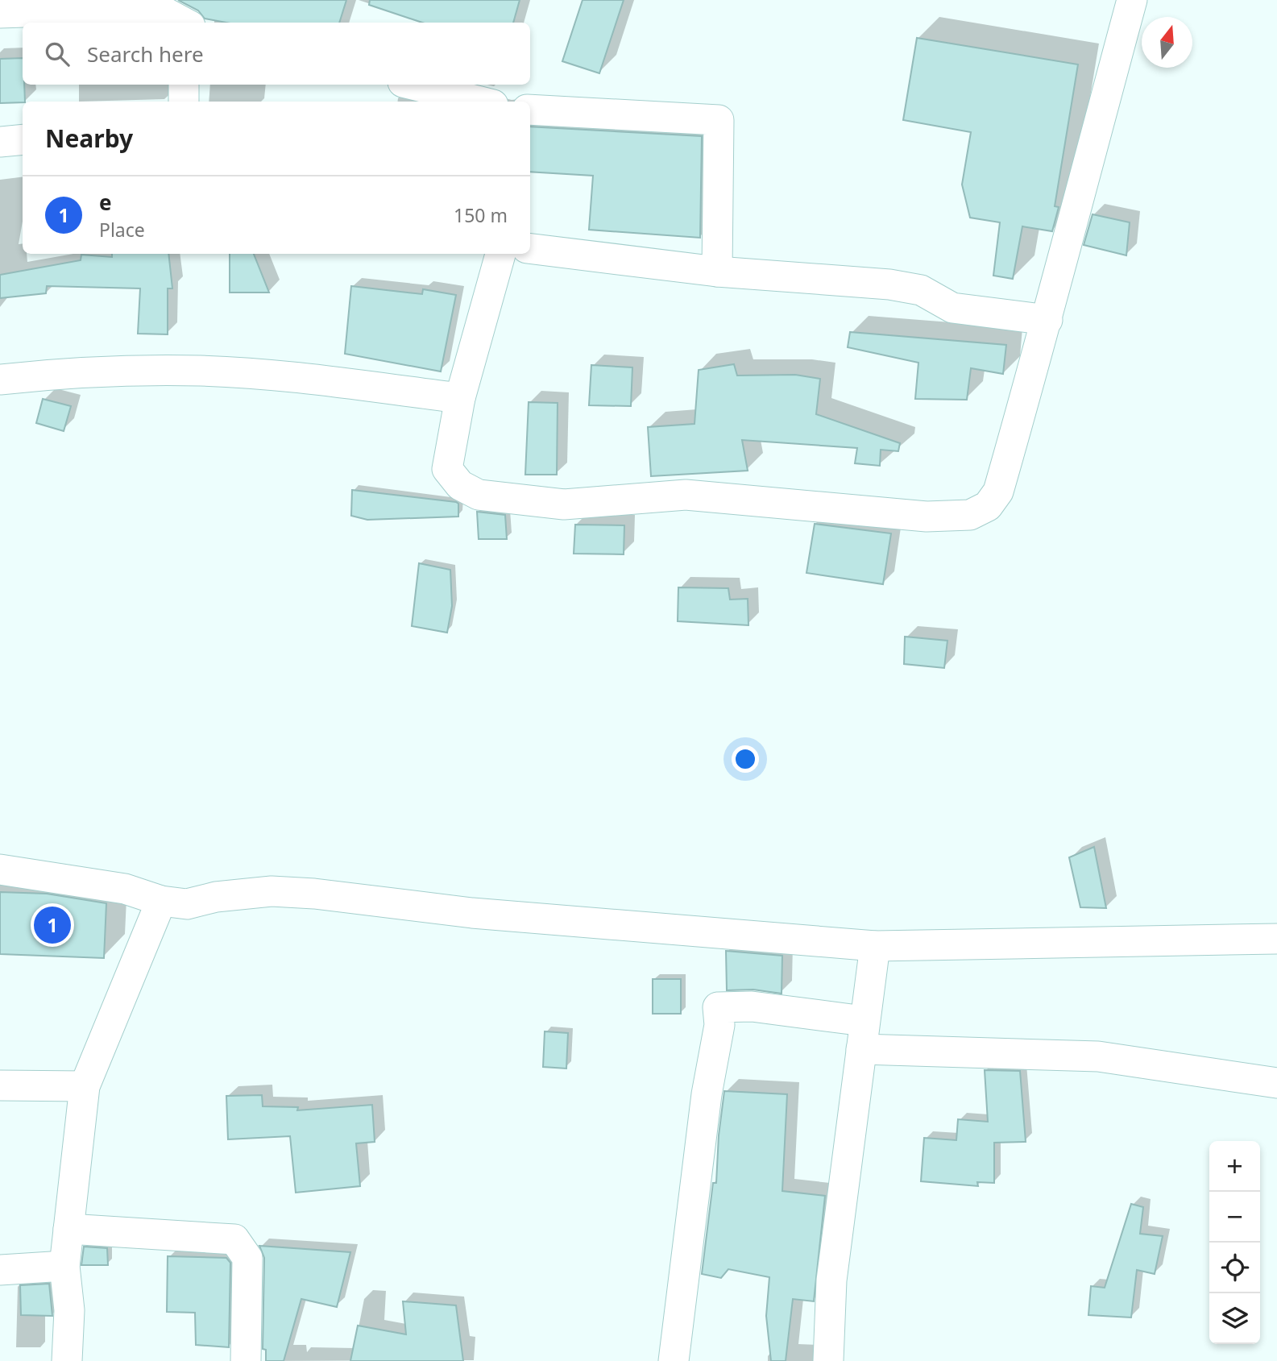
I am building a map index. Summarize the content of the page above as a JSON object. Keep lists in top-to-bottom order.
{
  "north": "top",
  "page": {
    "search": "Search here",
    "heading": "Nearby",
    "list": [
      {
        "mark": "1",
        "name": "e",
        "note": "Place",
        "value": "150 m"
      }
    ],
    "pins": "1",
    "map_buttons": ["+", "−"]
  }
}
